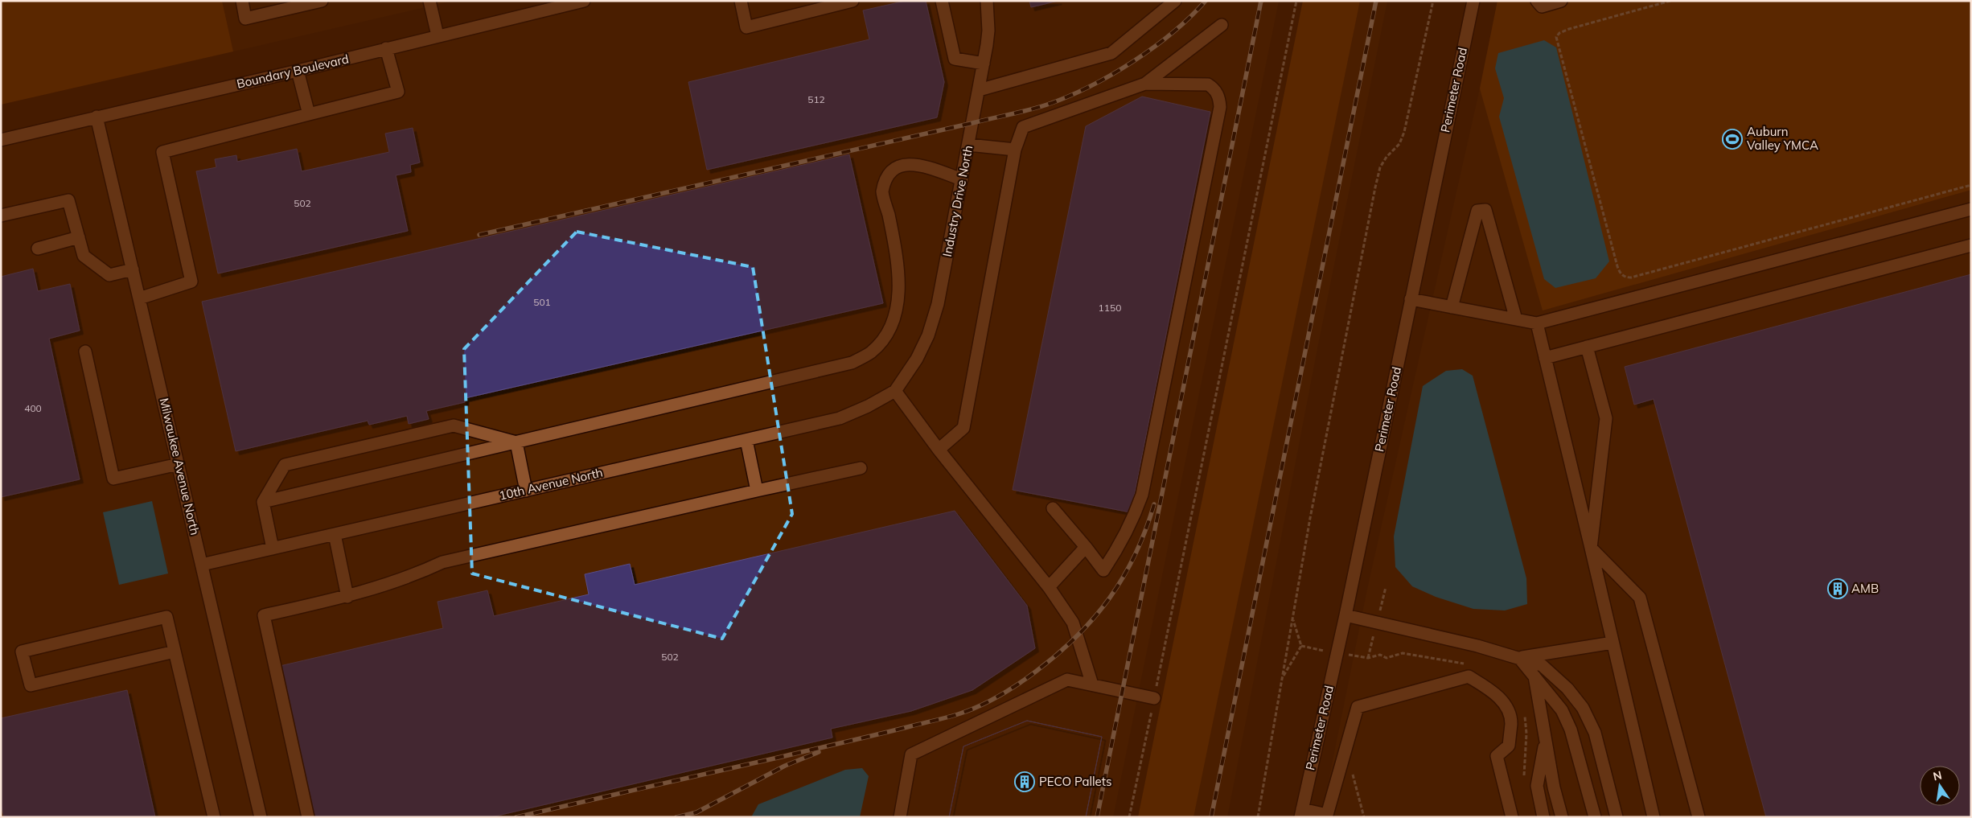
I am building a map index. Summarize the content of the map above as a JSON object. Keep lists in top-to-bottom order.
{
  "streets": {
    "street": [
      "Boundary Boulevard",
      "Perimeter Road",
      "Industry Drive North",
      "Milwaukee Avenue North",
      "10th Avenue North"
    ]
  },
  "crossings": [
    ["Boundary Boulevard", "Milwaukee Avenue North"],
    ["Industry Drive North", "10th Avenue North"],
    ["Milwaukee Avenue North", "10th Avenue North"]
  ],
  "places": {
    "sports": ["Auburn Valley YMCA"],
    "building": ["AMB", "PECO Pallets"]
  },
  "house_numbers": [
    "512",
    "502",
    "501",
    "1150",
    "400",
    "502"
  ],
  "north": "top"
}
